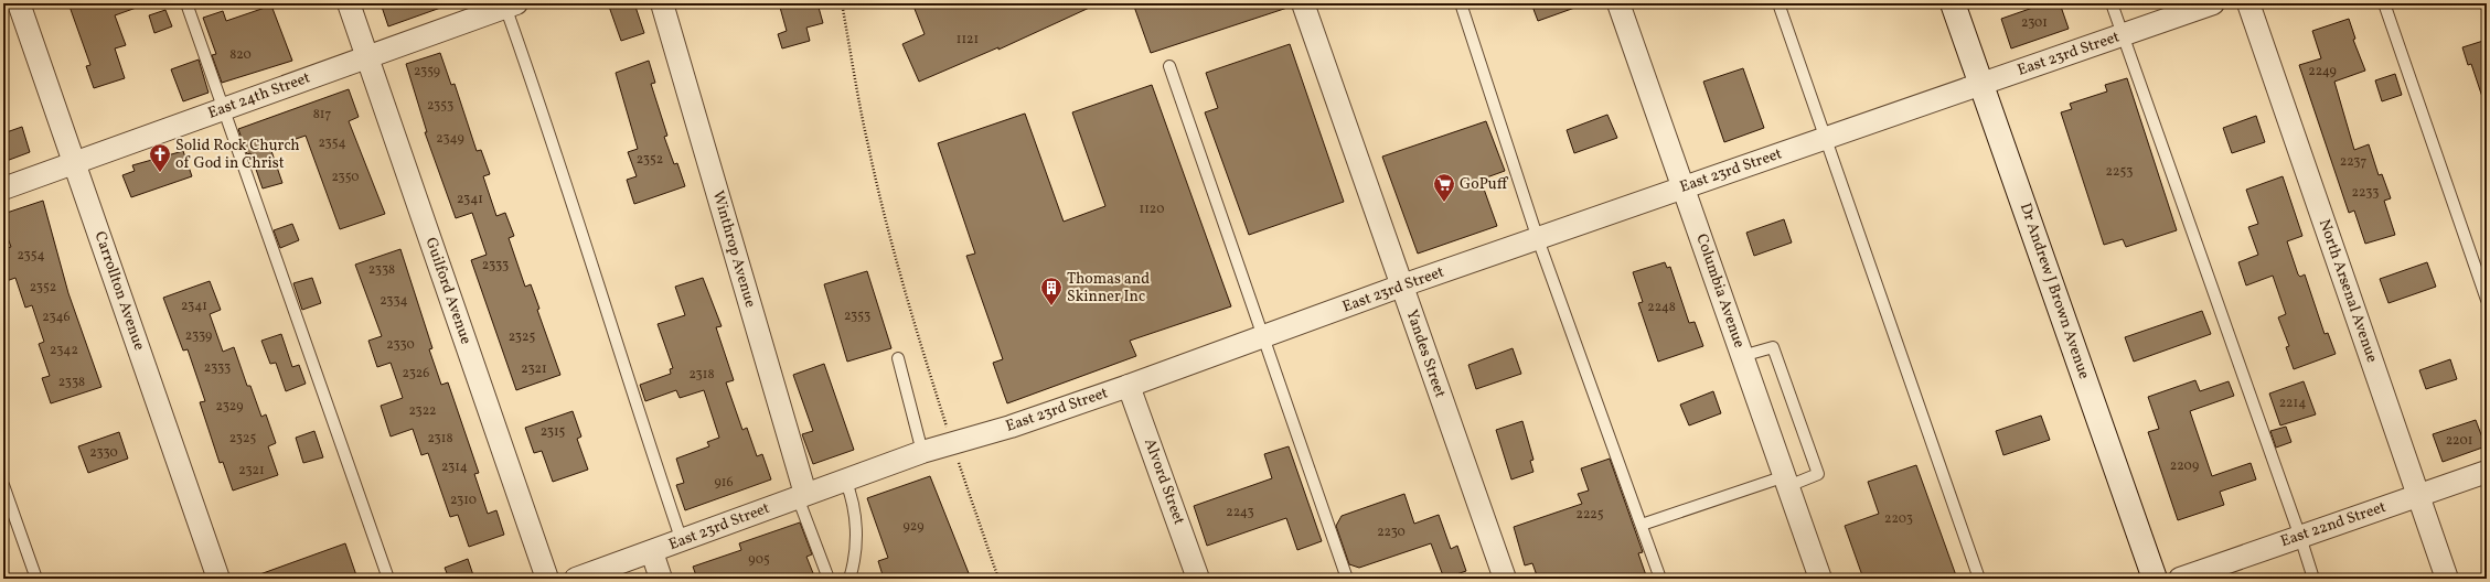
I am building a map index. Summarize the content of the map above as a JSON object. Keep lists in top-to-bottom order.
{
  "streets": {
    "main road": ["Dr Andrew J Brown Avenue"],
    "street": [
      "East 23rd Street",
      "East 24th Street",
      "Winthrop Avenue",
      "Carrollton Avenue",
      "Guilford Avenue",
      "Columbia Avenue",
      "North Arsenal Avenue",
      "Yandes Street",
      "Alvord Street",
      "East 22nd Street"
    ]
  },
  "crossings": [
    ["East 23rd Street", "Winthrop Avenue"],
    ["East 23rd Street", "Columbia Avenue"],
    ["East 23rd Street", "Dr Andrew J Brown Avenue"],
    ["East 23rd Street", "Yandes Street"],
    ["East 23rd Street", "Alvord Street"],
    ["East 24th Street", "Carrollton Avenue"],
    ["East 24th Street", "Guilford Avenue"],
    ["North Arsenal Avenue", "East 22nd Street"]
  ],
  "places": {
    "church": ["Solid Rock Church of God in Christ"],
    "supermarket": ["GoPuff"],
    "building": ["Thomas and Skinner Inc"]
  },
  "house_numbers": [
    "2301",
    "1121",
    "820",
    "2359",
    "2249",
    "2353",
    "817",
    "2349",
    "2354",
    "2352",
    "2237",
    "2253",
    "2350",
    "2233",
    "2341",
    "1120",
    "2354",
    "2333",
    "2338",
    "2352",
    "2334",
    "2341",
    "2248",
    "2353",
    "2346",
    "2339",
    "2325",
    "2330",
    "2342",
    "2333",
    "2321",
    "2326",
    "2318",
    "2338",
    "2214",
    "2329",
    "2322",
    "2315",
    "2325",
    "2318",
    "2201",
    "2330",
    "2209",
    "2314",
    "2321",
    "916",
    "2310",
    "2243",
    "2225",
    "2203",
    "929",
    "2230",
    "905"
  ]
}
